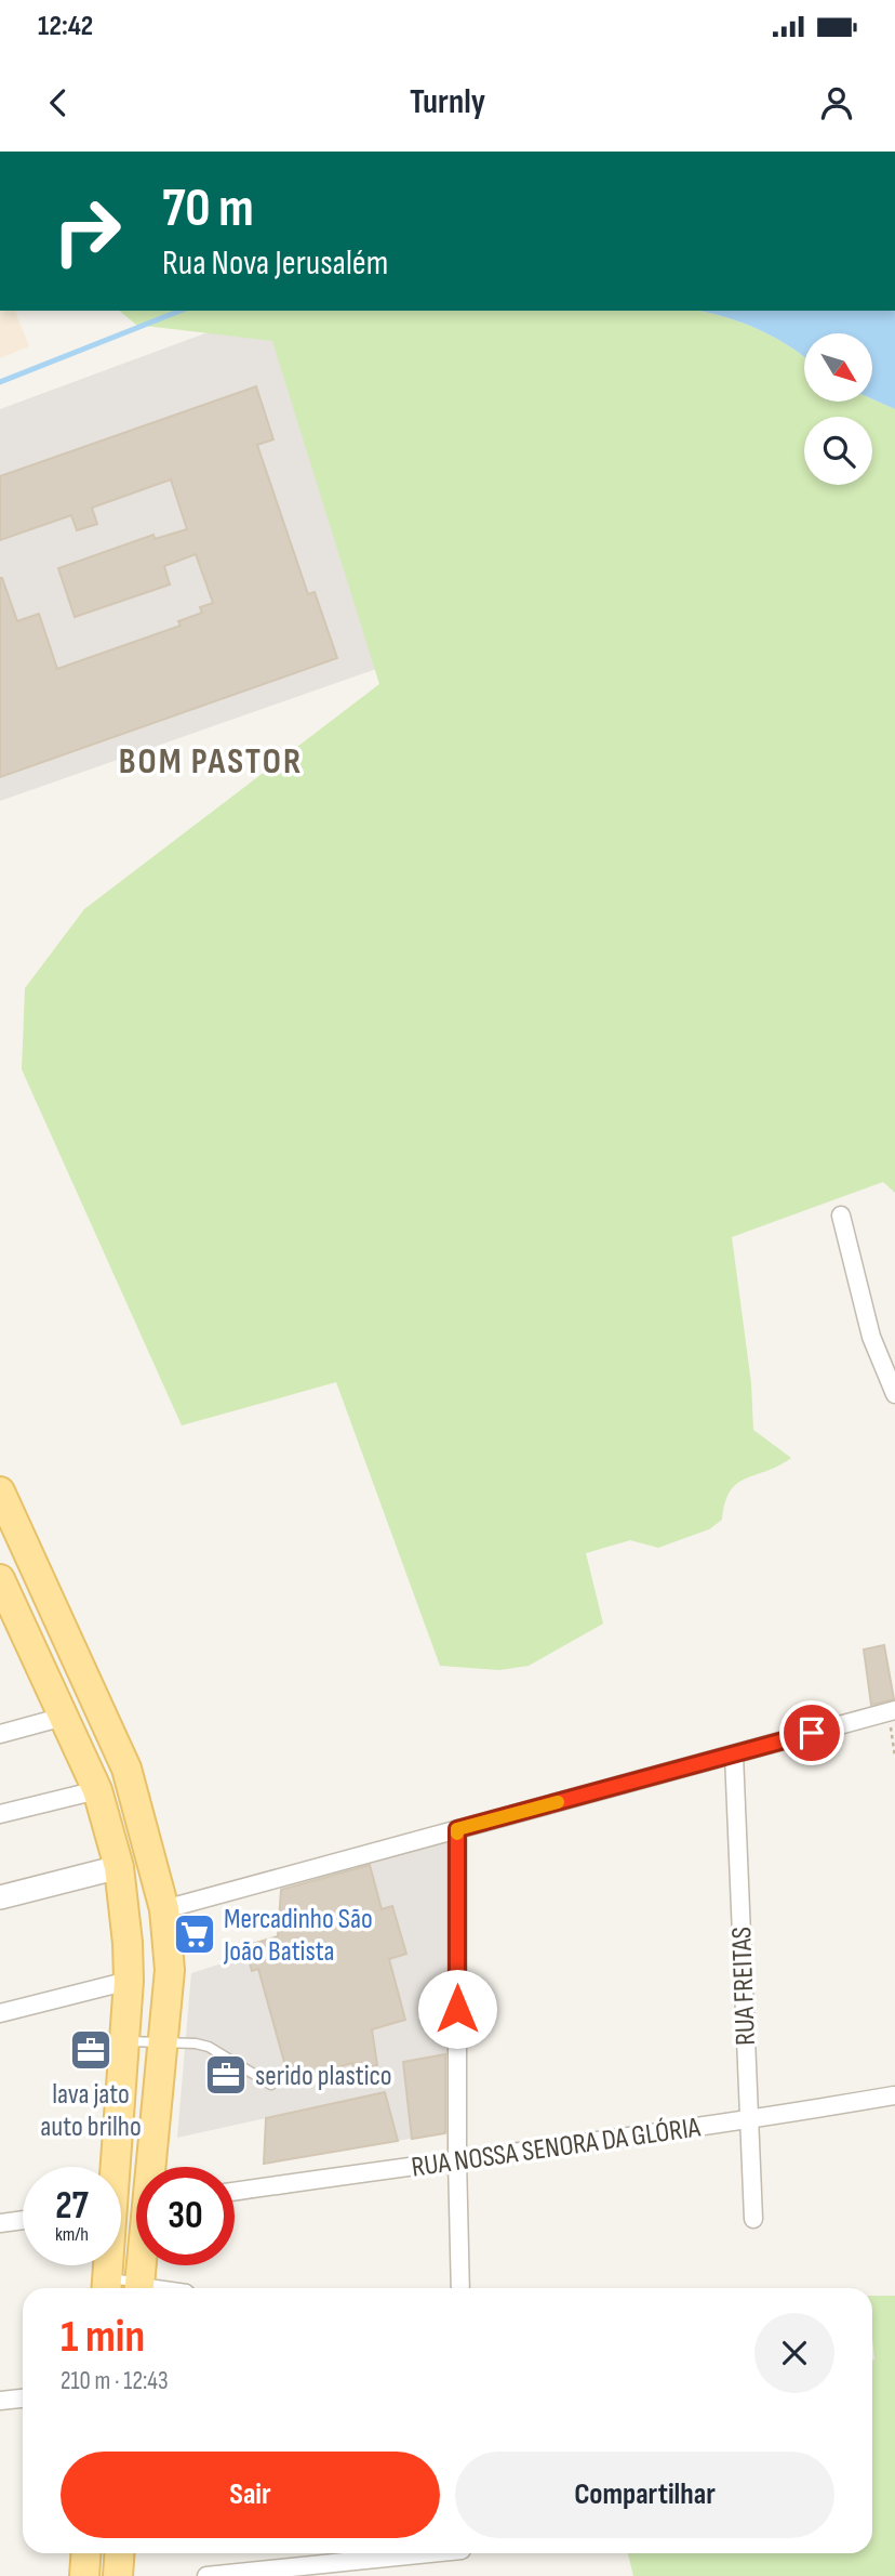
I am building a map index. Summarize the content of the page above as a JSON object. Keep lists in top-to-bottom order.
{
  "streets": {
    "street": ["RUA FREITAS", "RUA NOSSA SENORA DA GLÓRIA"]
  },
  "crossings": [
    ["RUA FREITAS", "RUA NOSSA SENORA DA GLÓRIA"]
  ],
  "districts": ["BOM PASTOR"],
  "places": {
    "supermarket": ["Mercadinho São João Batista"],
    "office": ["lava jato auto brilho", "serido plastico"]
  },
  "north": "bottom right",
  "page": {
    "status": "12:42",
    "header": "Turnly",
    "turn": ["70 m", "Rua Nova Jerusalém"],
    "speed": "27 km/h",
    "limit": "30",
    "heading": ["1 min", "210 m · 12:43"],
    "buttons": ["Sair", "Compartilhar"]
  }
}
